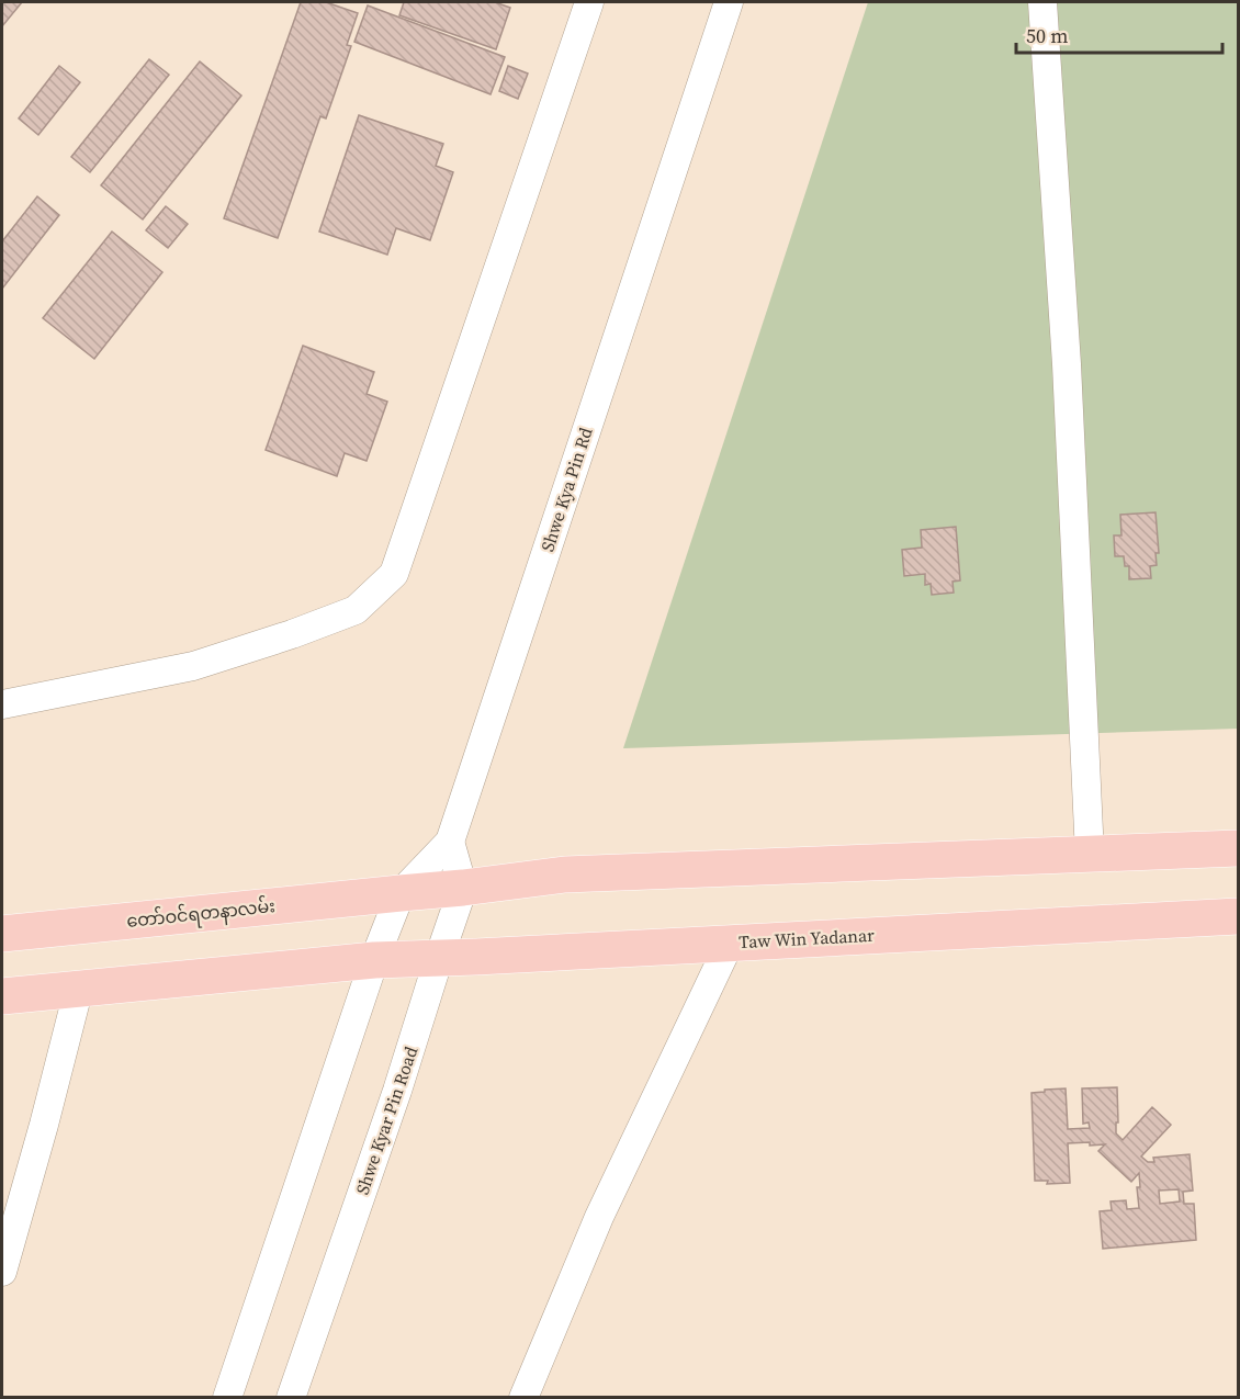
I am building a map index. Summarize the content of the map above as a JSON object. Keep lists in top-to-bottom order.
{
  "streets": {
    "main road": ["တော်ဝင်ရတနာလမ်း", "Taw Win Yadanar"],
    "street": ["Shwe Kya Pin Rd", "Shwe Kyar Pin Road"]
  },
  "crossings": [
    ["Shwe Kya Pin Rd", "တော်ဝင်ရတနာလမ်း"],
    ["Shwe Kya Pin Rd", "Taw Win Yadanar"],
    ["Taw Win Yadanar", "Shwe Kyar Pin Road"]
  ],
  "scale_bar": "50 m"
}
